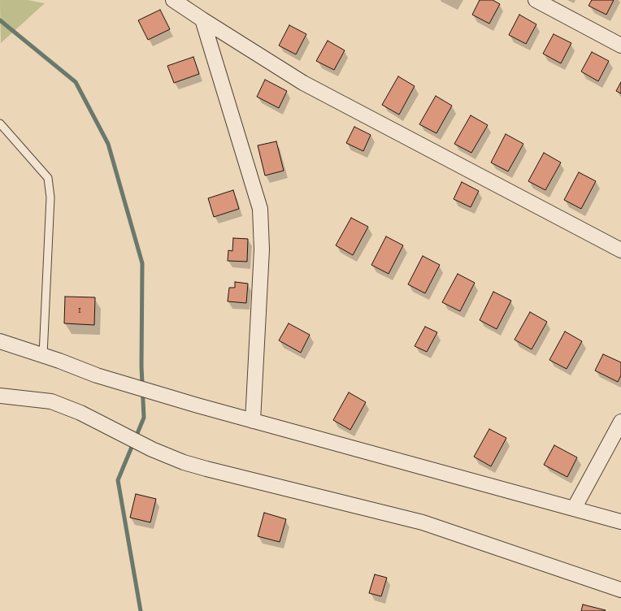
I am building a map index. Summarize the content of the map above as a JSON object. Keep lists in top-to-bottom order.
{
  "house_numbers": ["1"]
}
